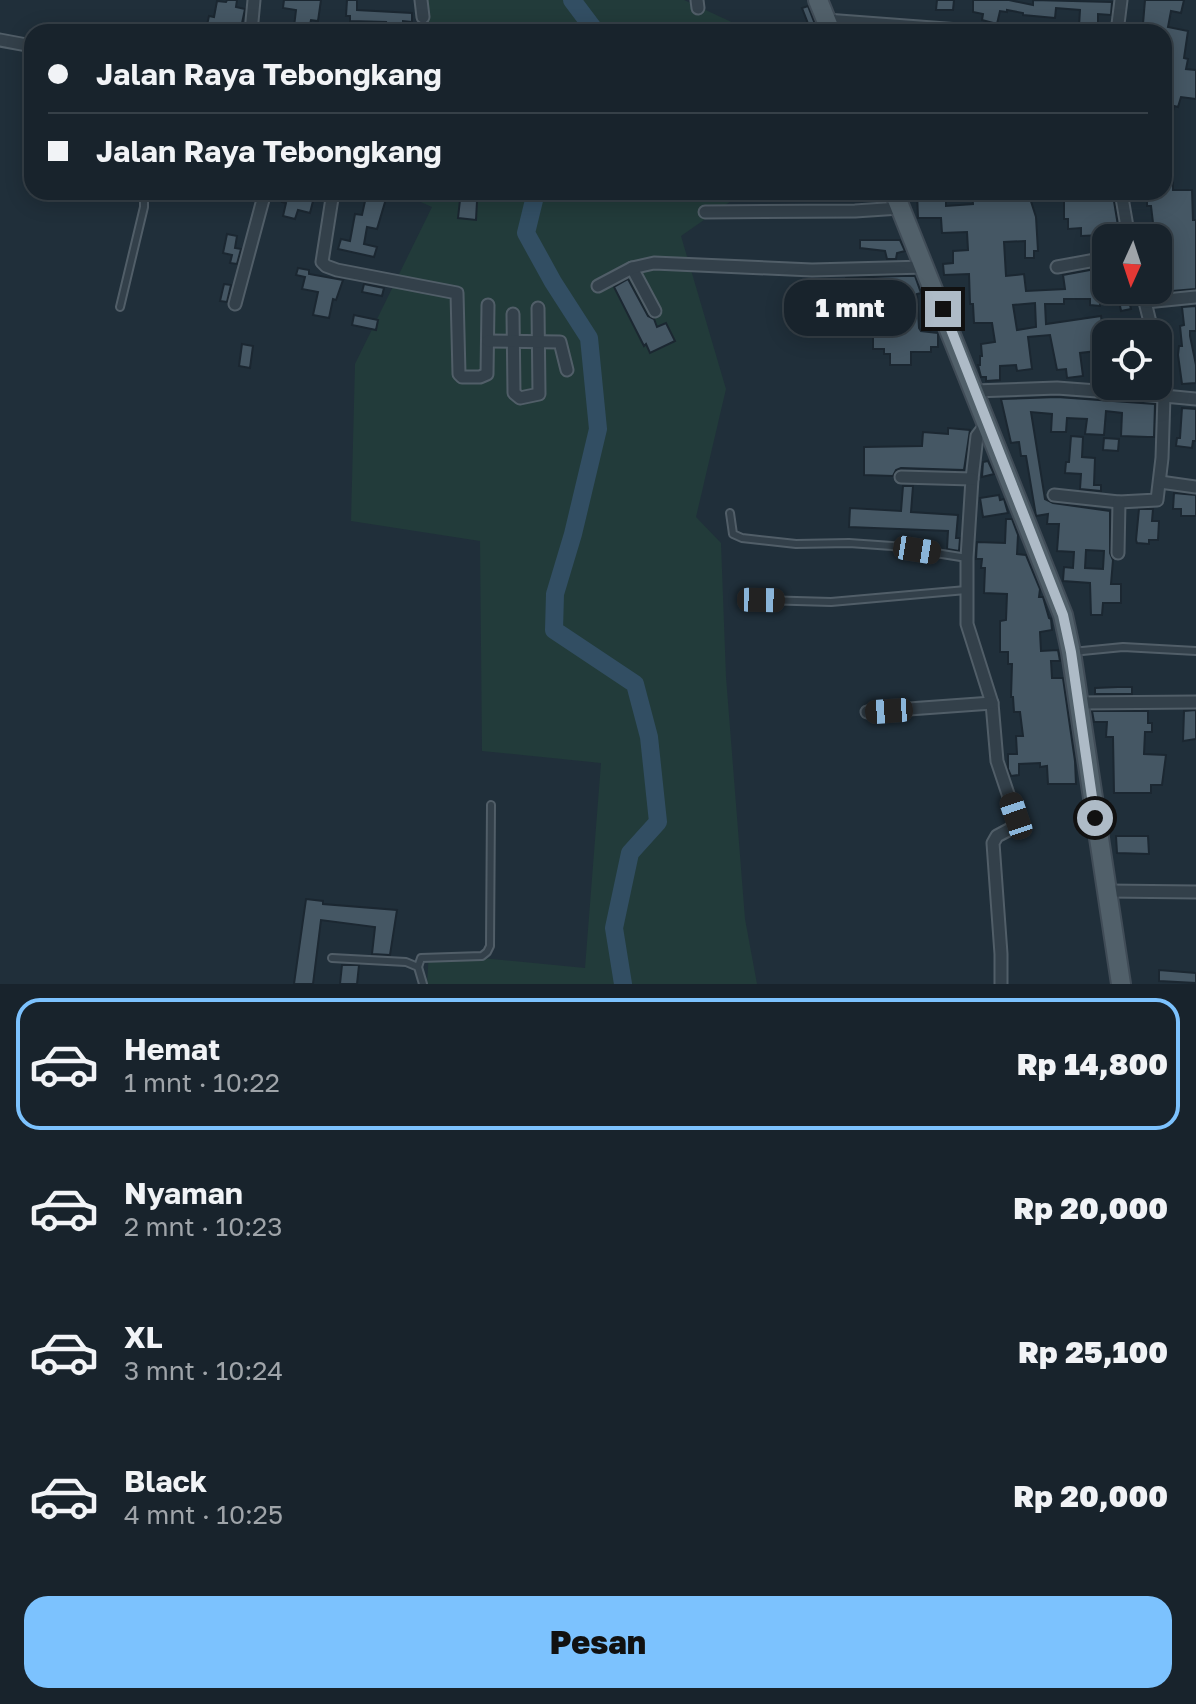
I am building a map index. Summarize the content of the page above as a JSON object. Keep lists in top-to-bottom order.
{
  "north": "bottom",
  "page": {
    "banner": ["Jalan Raya Tebongkang", "Jalan Raya Tebongkang"],
    "bubble": "1 mnt",
    "list": [
      {
        "name": "Hemat",
        "note": "1 mnt · 10:22",
        "value": "Rp 14,800"
      },
      {
        "name": "Nyaman",
        "note": "2 mnt · 10:23",
        "value": "Rp 20,000"
      },
      {
        "name": "XL",
        "note": "3 mnt · 10:24",
        "value": "Rp 25,100"
      },
      {
        "name": "Black",
        "note": "4 mnt · 10:25",
        "value": "Rp 20,000"
      }
    ],
    "buttons": "Pesan"
  }
}
